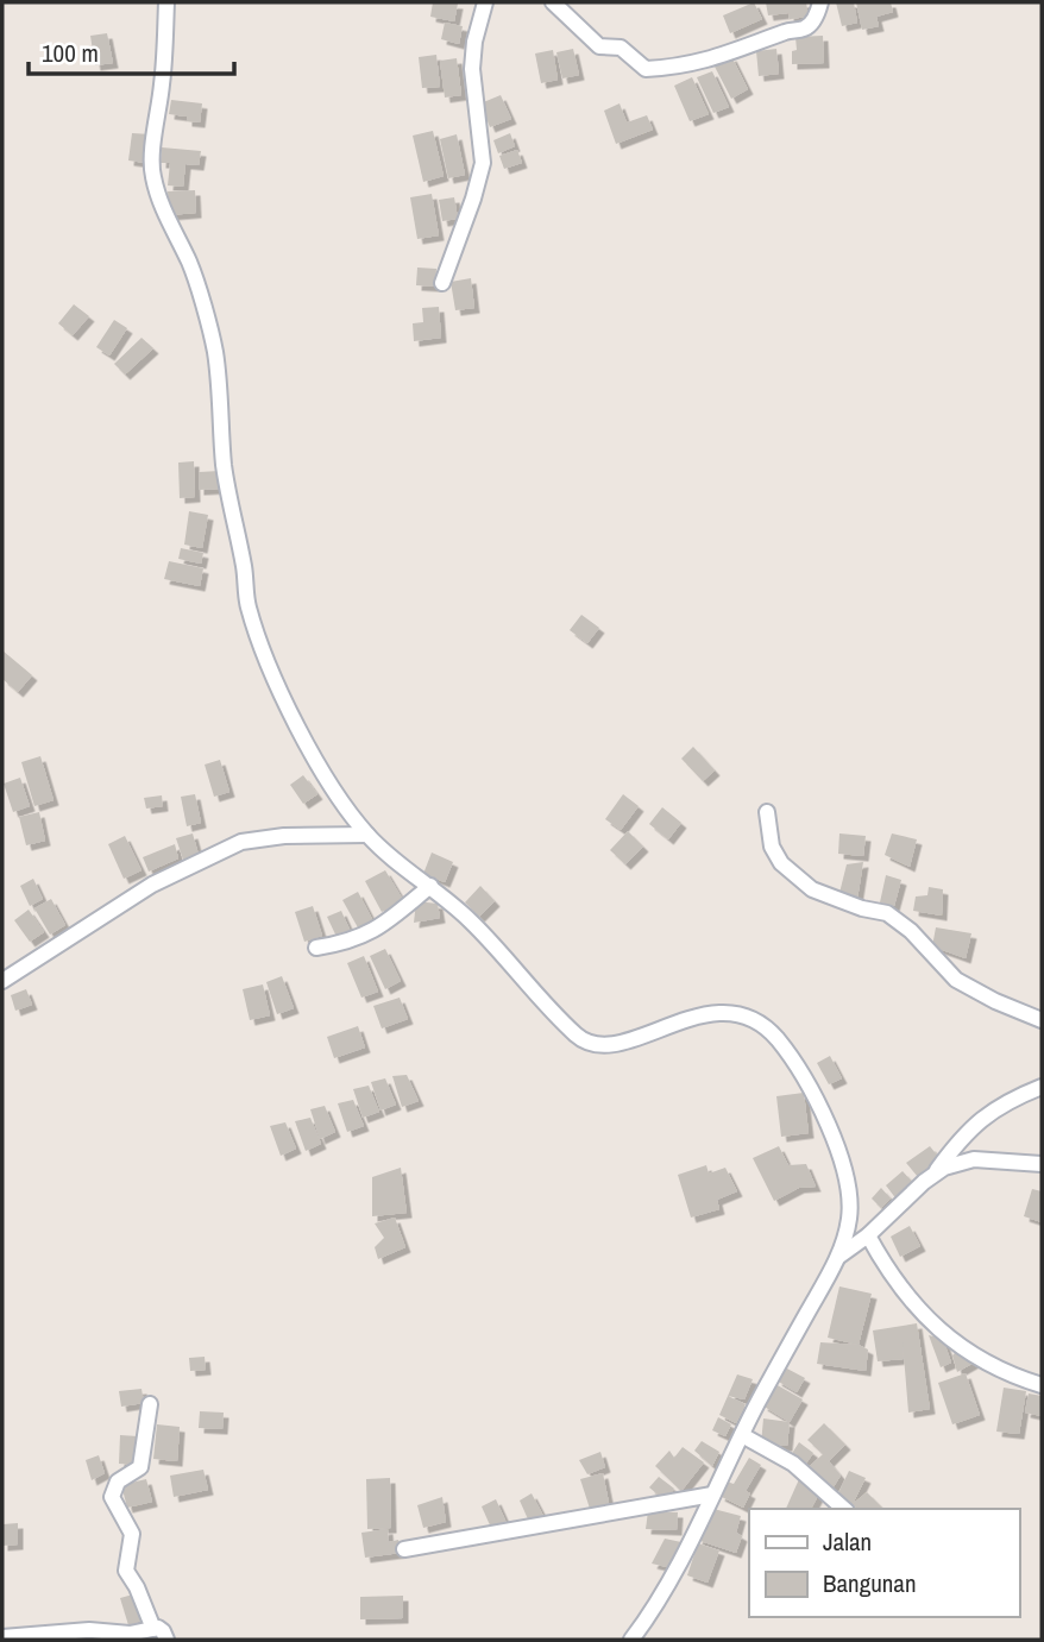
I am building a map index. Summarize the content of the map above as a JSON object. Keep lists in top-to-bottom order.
{
  "legend": ["Jalan", "Bangunan"],
  "scale_bar": "100 m"
}
